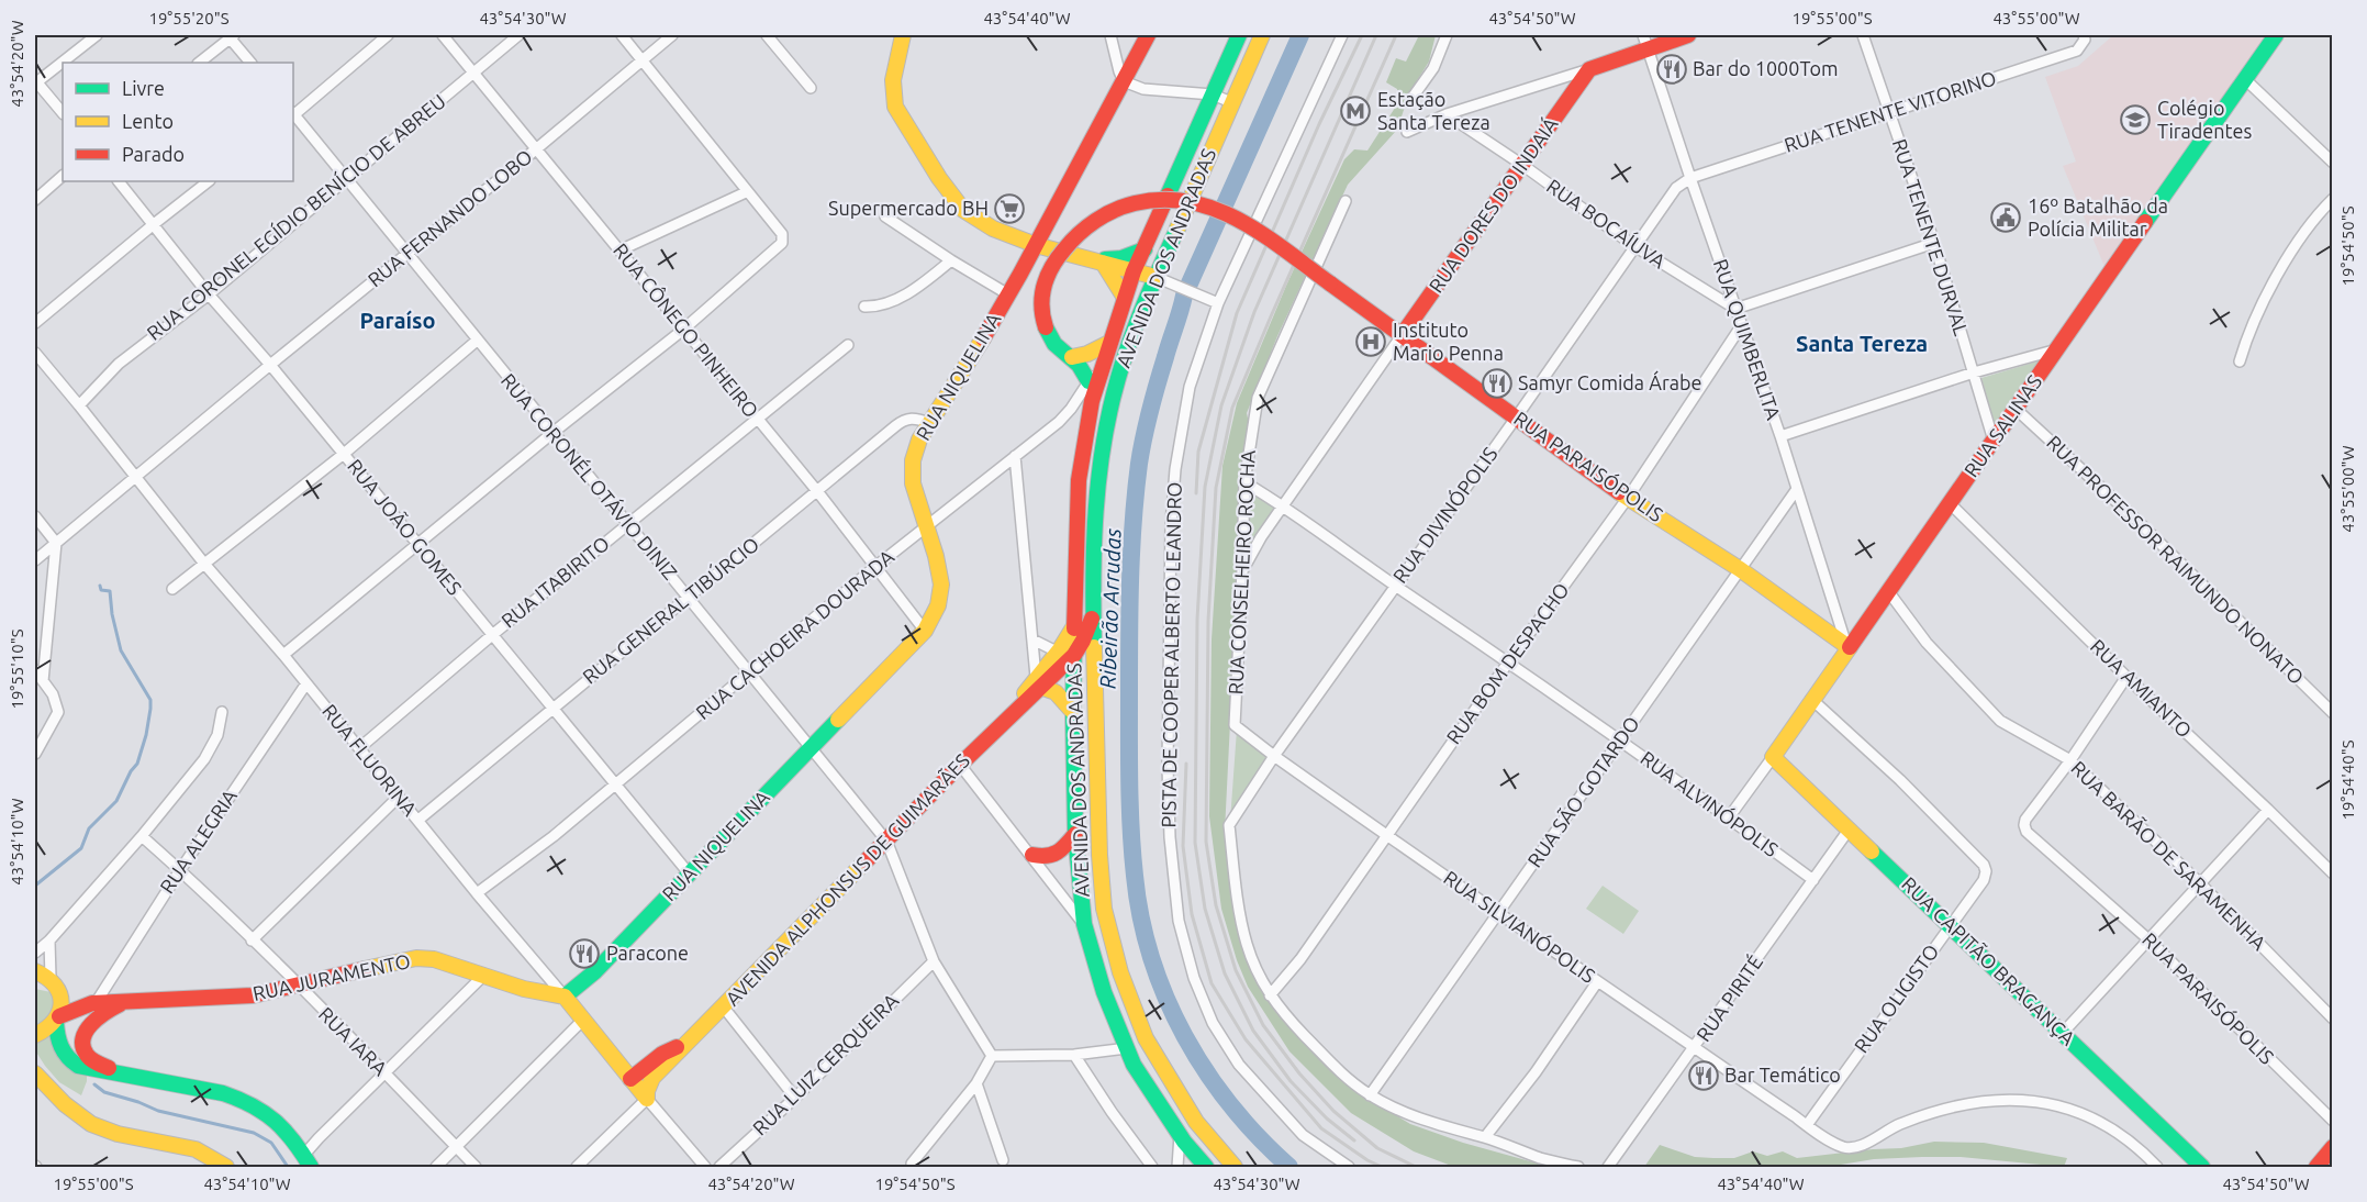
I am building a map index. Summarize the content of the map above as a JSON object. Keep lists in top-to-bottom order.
{
  "streets": {
    "street": [
      "RUA TENENTE VITORINO",
      "RUA DORES DO INDAIÁ",
      "RUA CORONEL EGÍDIO BENÍCIO DE ABREU",
      "RUA FERNANDO LOBO",
      "RUA BOCAÍUVA",
      "RUA TENENTE DURVAL",
      "AVENIDA DOS ANDRADAS",
      "RUA CÔNEGO PINHEIRO",
      "RUA QUIMBERLITA",
      "RUA NIQUELINA",
      "RUA SALINAS",
      "RUA PARAISÓPOLIS",
      "RUA CORONÉL OTÁVIO DINIZ",
      "RUA DIVINÓPOLIS",
      "RUA JOÃO GOMES",
      "RUA PROFESSOR RAIMUNDO NONATO",
      "RUA CONSELHEIRO ROCHA",
      "RUA ITABIRITO",
      "RUA GENERAL TIBÚRCIO",
      "RUA CACHOEIRA DOURADA",
      "PISTA DE COOPER ALBERTO LEANDRO",
      "RUA BOM DESPACHO",
      "RUA AMIANTO",
      "RUA FLUORINA",
      "RUA SÃO GOTARDO",
      "RUA ALVINÓPOLIS",
      "RUA ALEGRIA",
      "RUA BARÃO DE SARAMENHA",
      "AVENIDA ALPHONSUS DE GUIMARÃES",
      "RUA SILVIANÓPOLIS",
      "RUA CAPITÃO BRAGANÇA",
      "RUA JURAMENTO",
      "RUA PIRITÉ",
      "RUA OLIGISTO",
      "RUA IARA",
      "RUA LUIZ CERQUEIRA"
    ]
  },
  "crossings": [
    ["RUA TENENTE VITORINO", "RUA TENENTE DURVAL"],
    ["RUA TENENTE VITORINO", "RUA QUIMBERLITA"],
    ["RUA TENENTE VITORINO", "RUA DIVINÓPOLIS"],
    ["RUA DORES DO INDAIÁ", "RUA BOCAÍUVA"],
    ["RUA DORES DO INDAIÁ", "RUA PARAISÓPOLIS"],
    ["RUA DORES DO INDAIÁ", "RUA CONSELHEIRO ROCHA"],
    ["RUA DORES DO INDAIÁ", "RUA ALVINÓPOLIS"],
    ["RUA CORONEL EGÍDIO BENÍCIO DE ABREU", "RUA CÔNEGO PINHEIRO"],
    ["RUA CORONEL EGÍDIO BENÍCIO DE ABREU", "RUA CORONÉL OTÁVIO DINIZ"],
    ["RUA CORONEL EGÍDIO BENÍCIO DE ABREU", "RUA JOÃO GOMES"],
    ["RUA CORONEL EGÍDIO BENÍCIO DE ABREU", "RUA FLUORINA"],
    ["RUA FERNANDO LOBO", "RUA CÔNEGO PINHEIRO"],
    ["RUA FERNANDO LOBO", "RUA CORONÉL OTÁVIO DINIZ"],
    ["RUA FERNANDO LOBO", "RUA JOÃO GOMES"],
    ["RUA FERNANDO LOBO", "RUA FLUORINA"],
    ["RUA BOCAÍUVA", "RUA QUIMBERLITA"],
    ["RUA BOCAÍUVA", "RUA DIVINÓPOLIS"],
    ["RUA TENENTE DURVAL", "RUA SALINAS"],
    ["AVENIDA DOS ANDRADAS", "RUA CACHOEIRA DOURADA"],
    ["AVENIDA DOS ANDRADAS", "AVENIDA ALPHONSUS DE GUIMARÃES"],
    ["RUA CÔNEGO PINHEIRO", "RUA NIQUELINA"],
    ["RUA CÔNEGO PINHEIRO", "RUA ITABIRITO"],
    ["RUA CÔNEGO PINHEIRO", "RUA GENERAL TIBÚRCIO"],
    ["RUA CÔNEGO PINHEIRO", "RUA CACHOEIRA DOURADA"],
    ["RUA QUIMBERLITA", "RUA SALINAS"],
    ["RUA QUIMBERLITA", "RUA PARAISÓPOLIS"],
    ["RUA QUIMBERLITA", "RUA DIVINÓPOLIS"],
    ["RUA QUIMBERLITA", "RUA BOM DESPACHO"],
    ["RUA QUIMBERLITA", "RUA SÃO GOTARDO"],
    ["RUA NIQUELINA", "RUA CORONÉL OTÁVIO DINIZ"],
    ["RUA NIQUELINA", "RUA JOÃO GOMES"],
    ["RUA NIQUELINA", "RUA GENERAL TIBÚRCIO"],
    ["RUA NIQUELINA", "RUA CACHOEIRA DOURADA"],
    ["RUA NIQUELINA", "RUA FLUORINA"],
    ["RUA NIQUELINA", "RUA JURAMENTO"],
    ["RUA SALINAS", "RUA PARAISÓPOLIS"],
    ["RUA SALINAS", "RUA PROFESSOR RAIMUNDO NONATO"],
    ["RUA SALINAS", "RUA AMIANTO"],
    ["RUA SALINAS", "RUA ALVINÓPOLIS"],
    ["RUA SALINAS", "RUA BARÃO DE SARAMENHA"],
    ["RUA SALINAS", "RUA CAPITÃO BRAGANÇA"],
    ["RUA SALINAS", "RUA OLIGISTO"],
    ["RUA PARAISÓPOLIS", "RUA DIVINÓPOLIS"],
    ["RUA PARAISÓPOLIS", "RUA BOM DESPACHO"],
    ["RUA PARAISÓPOLIS", "RUA SÃO GOTARDO"],
    ["RUA PARAISÓPOLIS", "RUA BARÃO DE SARAMENHA"],
    ["RUA CORONÉL OTÁVIO DINIZ", "RUA ITABIRITO"],
    ["RUA CORONÉL OTÁVIO DINIZ", "RUA GENERAL TIBÚRCIO"],
    ["RUA CORONÉL OTÁVIO DINIZ", "RUA CACHOEIRA DOURADA"],
    ["RUA CORONÉL OTÁVIO DINIZ", "AVENIDA ALPHONSUS DE GUIMARÃES"],
    ["RUA CORONÉL OTÁVIO DINIZ", "RUA LUIZ CERQUEIRA"],
    ["RUA DIVINÓPOLIS", "RUA BOM DESPACHO"],
    ["RUA DIVINÓPOLIS", "RUA ALVINÓPOLIS"],
    ["RUA DIVINÓPOLIS", "RUA SILVIANÓPOLIS"],
    ["RUA JOÃO GOMES", "RUA ITABIRITO"],
    ["RUA JOÃO GOMES", "RUA GENERAL TIBÚRCIO"],
    ["RUA JOÃO GOMES", "RUA CACHOEIRA DOURADA"],
    ["RUA CONSELHEIRO ROCHA", "RUA ALVINÓPOLIS"],
    ["RUA CONSELHEIRO ROCHA", "RUA SILVIANÓPOLIS"],
    ["RUA ITABIRITO", "RUA FLUORINA"],
    ["RUA GENERAL TIBÚRCIO", "RUA FLUORINA"],
    ["RUA CACHOEIRA DOURADA", "RUA FLUORINA"],
    ["RUA BOM DESPACHO", "RUA ALVINÓPOLIS"],
    ["RUA BOM DESPACHO", "RUA SILVIANÓPOLIS"],
    ["RUA FLUORINA", "RUA ALEGRIA"],
    ["RUA FLUORINA", "AVENIDA ALPHONSUS DE GUIMARÃES"],
    ["RUA FLUORINA", "RUA JURAMENTO"],
    ["RUA SÃO GOTARDO", "RUA ALVINÓPOLIS"],
    ["RUA SÃO GOTARDO", "RUA SILVIANÓPOLIS"],
    ["RUA ALVINÓPOLIS", "RUA PIRITÉ"],
    ["RUA ALEGRIA", "RUA JURAMENTO"],
    ["RUA ALEGRIA", "RUA IARA"],
    ["RUA SILVIANÓPOLIS", "RUA PIRITÉ"],
    ["RUA SILVIANÓPOLIS", "RUA OLIGISTO"],
    ["RUA CAPITÃO BRAGANÇA", "RUA PIRITÉ"],
    ["RUA CAPITÃO BRAGANÇA", "RUA OLIGISTO"],
    ["RUA JURAMENTO", "RUA IARA"]
  ],
  "districts": ["Paraíso", "Santa Tereza"],
  "water": ["Ribeirão Arrudas"],
  "places": {
    "restaurant": [
      "Bar do 1000Tom",
      "Samyr Comida Árabe",
      "Paracone",
      "Bar Temático"
    ],
    "metro station": ["Estação Santa Tereza"],
    "school or university": ["Colégio Tiradentes"],
    "supermarket": ["Supermercado BH"],
    "public building": ["16º Batalhão da Polícia Militar"],
    "hospital": ["Instituto Mario Penna"]
  },
  "legend": ["Livre", "Lento", "Parado"],
  "coordinates": [
    "19°55'20\"S",
    "43°54'30\"W",
    "43°54'40\"W",
    "43°54'50\"W",
    "19°55'00\"S",
    "43°55'00\"W",
    "43°54'20\"W",
    "19°54'50\"S",
    "19°55'10\"S",
    "19°54'40\"S",
    "43°54'10\"W"
  ]
}
